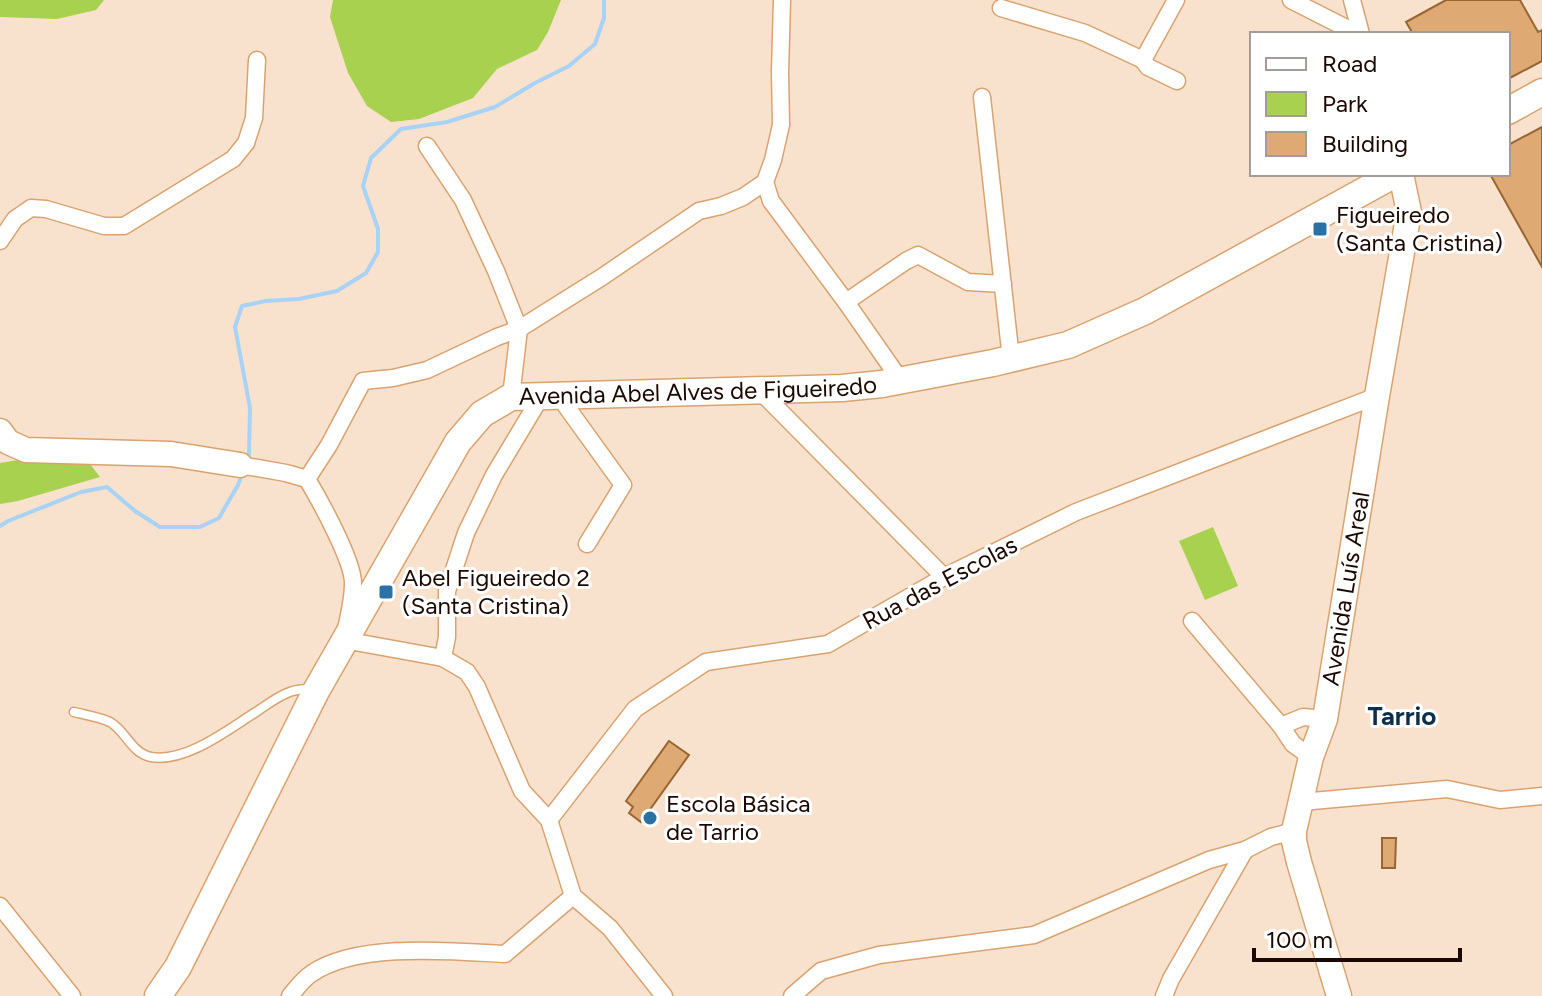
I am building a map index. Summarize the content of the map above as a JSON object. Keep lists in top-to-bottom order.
{
  "streets": {
    "main road": ["Avenida Abel Alves de Figueiredo"],
    "street": ["Rua das Escolas", "Avenida Luís Areal"]
  },
  "crossings": [
    ["Rua das Escolas", "Avenida Luís Areal"]
  ],
  "districts": ["Tarrio"],
  "places": {
    "transit": ["Figueiredo (Santa Cristina)", "Abel Figueiredo 2 (Santa Cristina)"],
    "other": ["Escola Básica de Tarrio"]
  },
  "legend": ["Road", "Park", "Building"],
  "scale_bar": "100 m"
}
